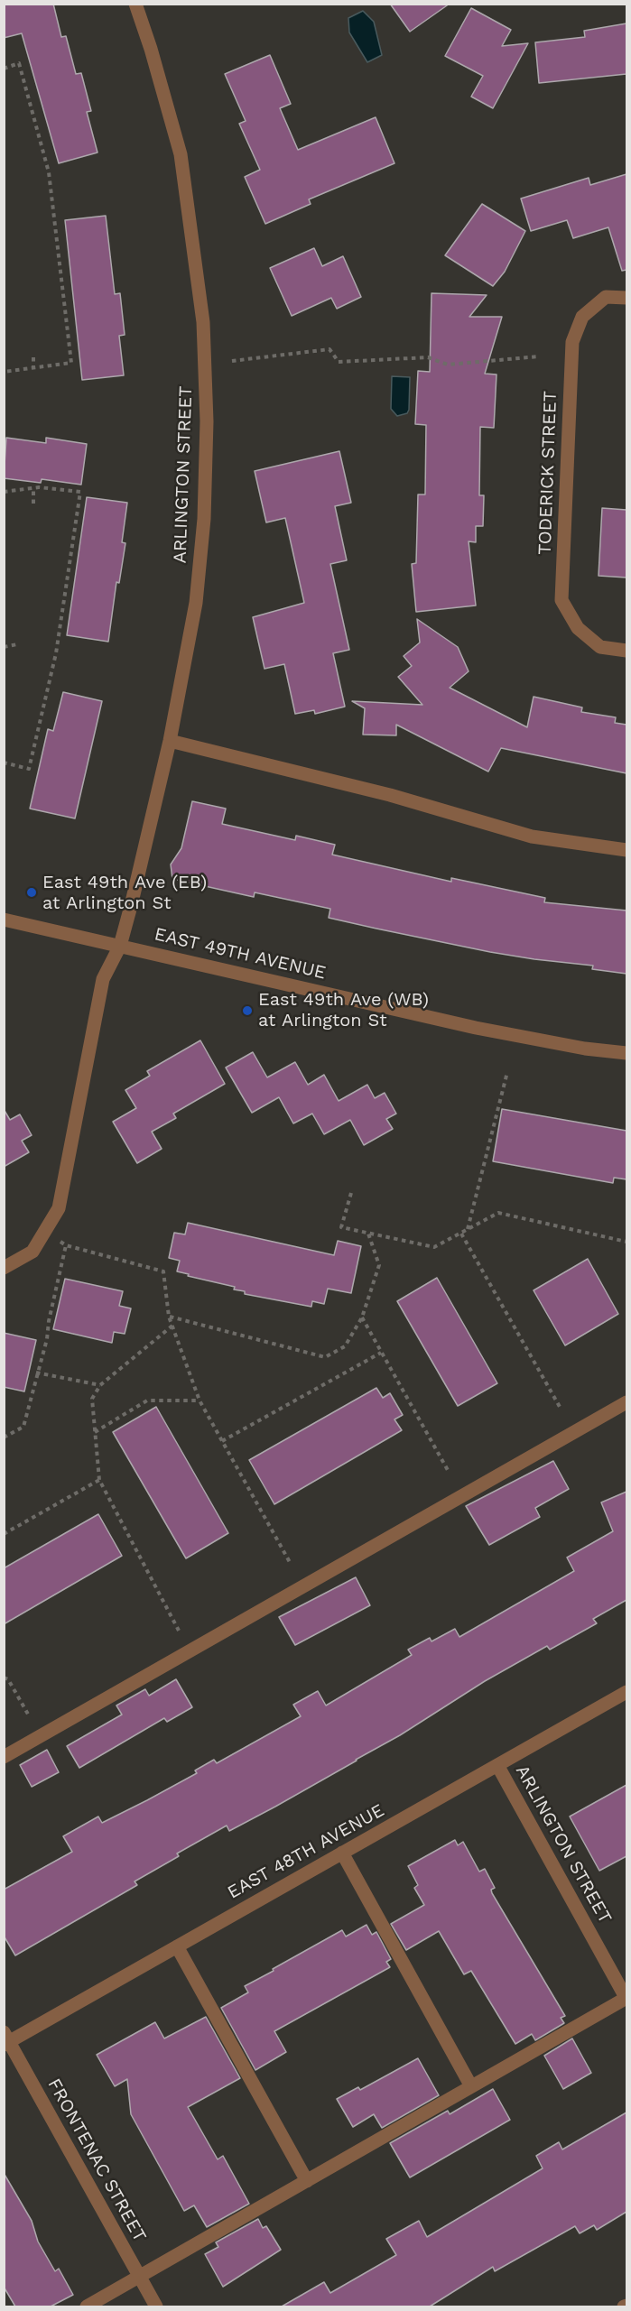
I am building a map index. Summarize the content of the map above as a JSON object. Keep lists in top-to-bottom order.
{
  "streets": {
    "street": [
      "TODERICK STREET",
      "ARLINGTON STREET",
      "EAST 49TH AVENUE",
      "EAST 48TH AVENUE",
      "FRONTENAC STREET"
    ]
  },
  "crossings": [
    ["ARLINGTON STREET", "EAST 49TH AVENUE"],
    ["ARLINGTON STREET", "EAST 48TH AVENUE"],
    ["EAST 48TH AVENUE", "FRONTENAC STREET"]
  ],
  "places": ["East 49th Ave (EB) at Arlington St", "East 49th Ave (WB) at Arlington St"]
}
